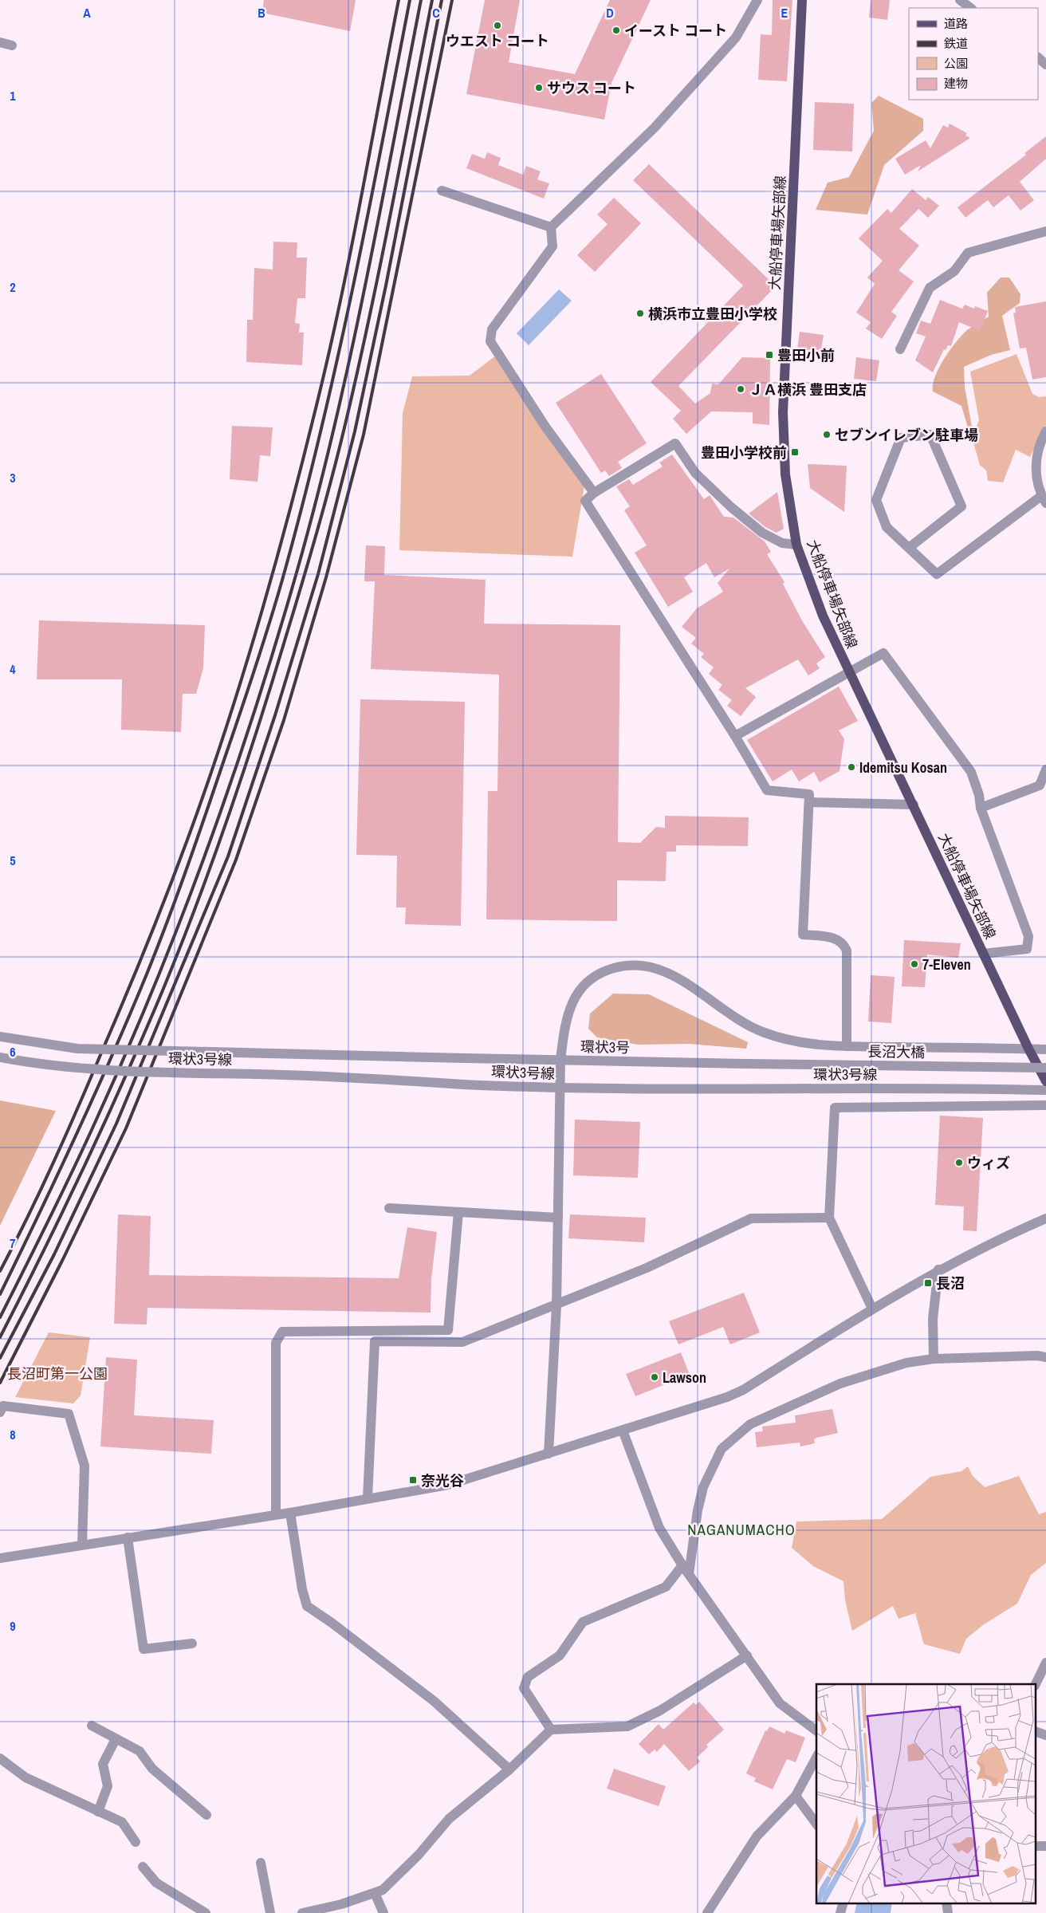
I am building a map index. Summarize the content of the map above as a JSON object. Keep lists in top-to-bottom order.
{
  "streets": {
    "main road": ["大船停車場矢部線"],
    "street": ["環状3号", "長沼大橋", "環状3号線"]
  },
  "crossings": [
    ["環状3号", "長沼大橋"],
    ["環状3号", "環状3号線"]
  ],
  "districts": ["NAGANUMACHO"],
  "parks": ["長沼町第一公園"],
  "places": {
    "other": [
      "ウエスト コート",
      "イースト コート",
      "サウス コート",
      "横浜市立豊田小学校",
      "ＪＡ横浜 豊田支店",
      "セブンイレブン駐車場",
      "Idemitsu Kosan",
      "7-Eleven",
      "ウィズ",
      "Lawson"
    ],
    "transit": [
      "豊田小前",
      "豊田小学校前",
      "長沼",
      "奈光谷"
    ]
  },
  "legend": [
    "道路",
    "鉄道",
    "公園",
    "建物"
  ],
  "grid": {
    "columns": [
      "A",
      "B",
      "C",
      "D",
      "E"
    ],
    "rows": [
      "1",
      "2",
      "3",
      "4",
      "5",
      "6",
      "7",
      "8",
      "9"
    ]
  }
}
